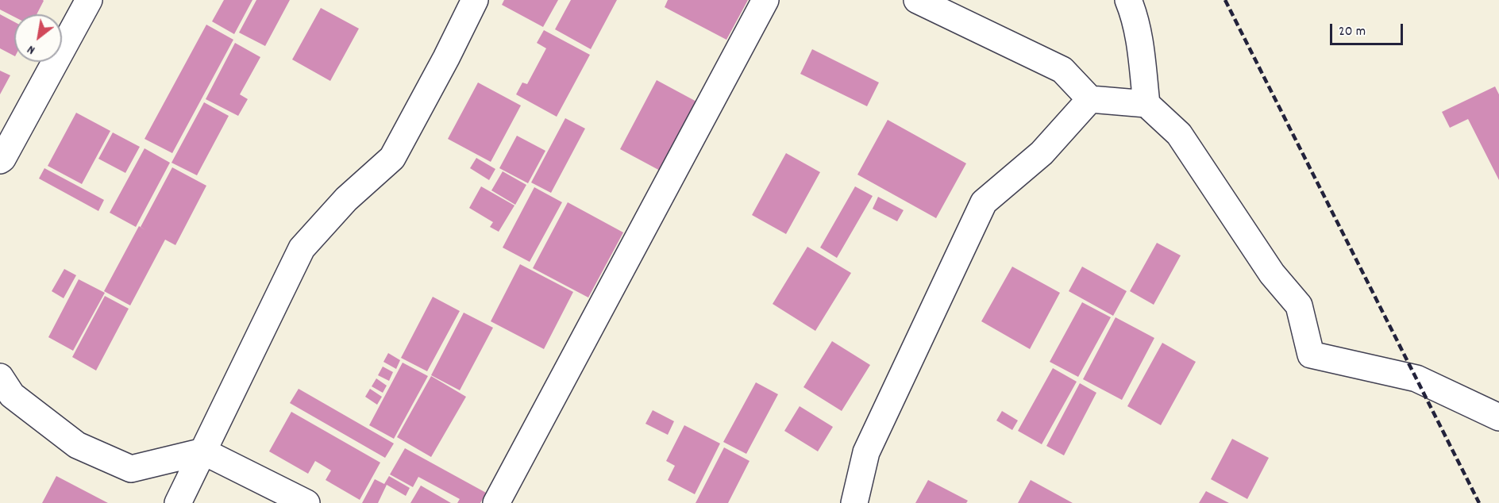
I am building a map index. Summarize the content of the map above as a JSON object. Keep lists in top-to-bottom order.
{
  "scale_bar": "20 m",
  "north": "bottom left"
}
